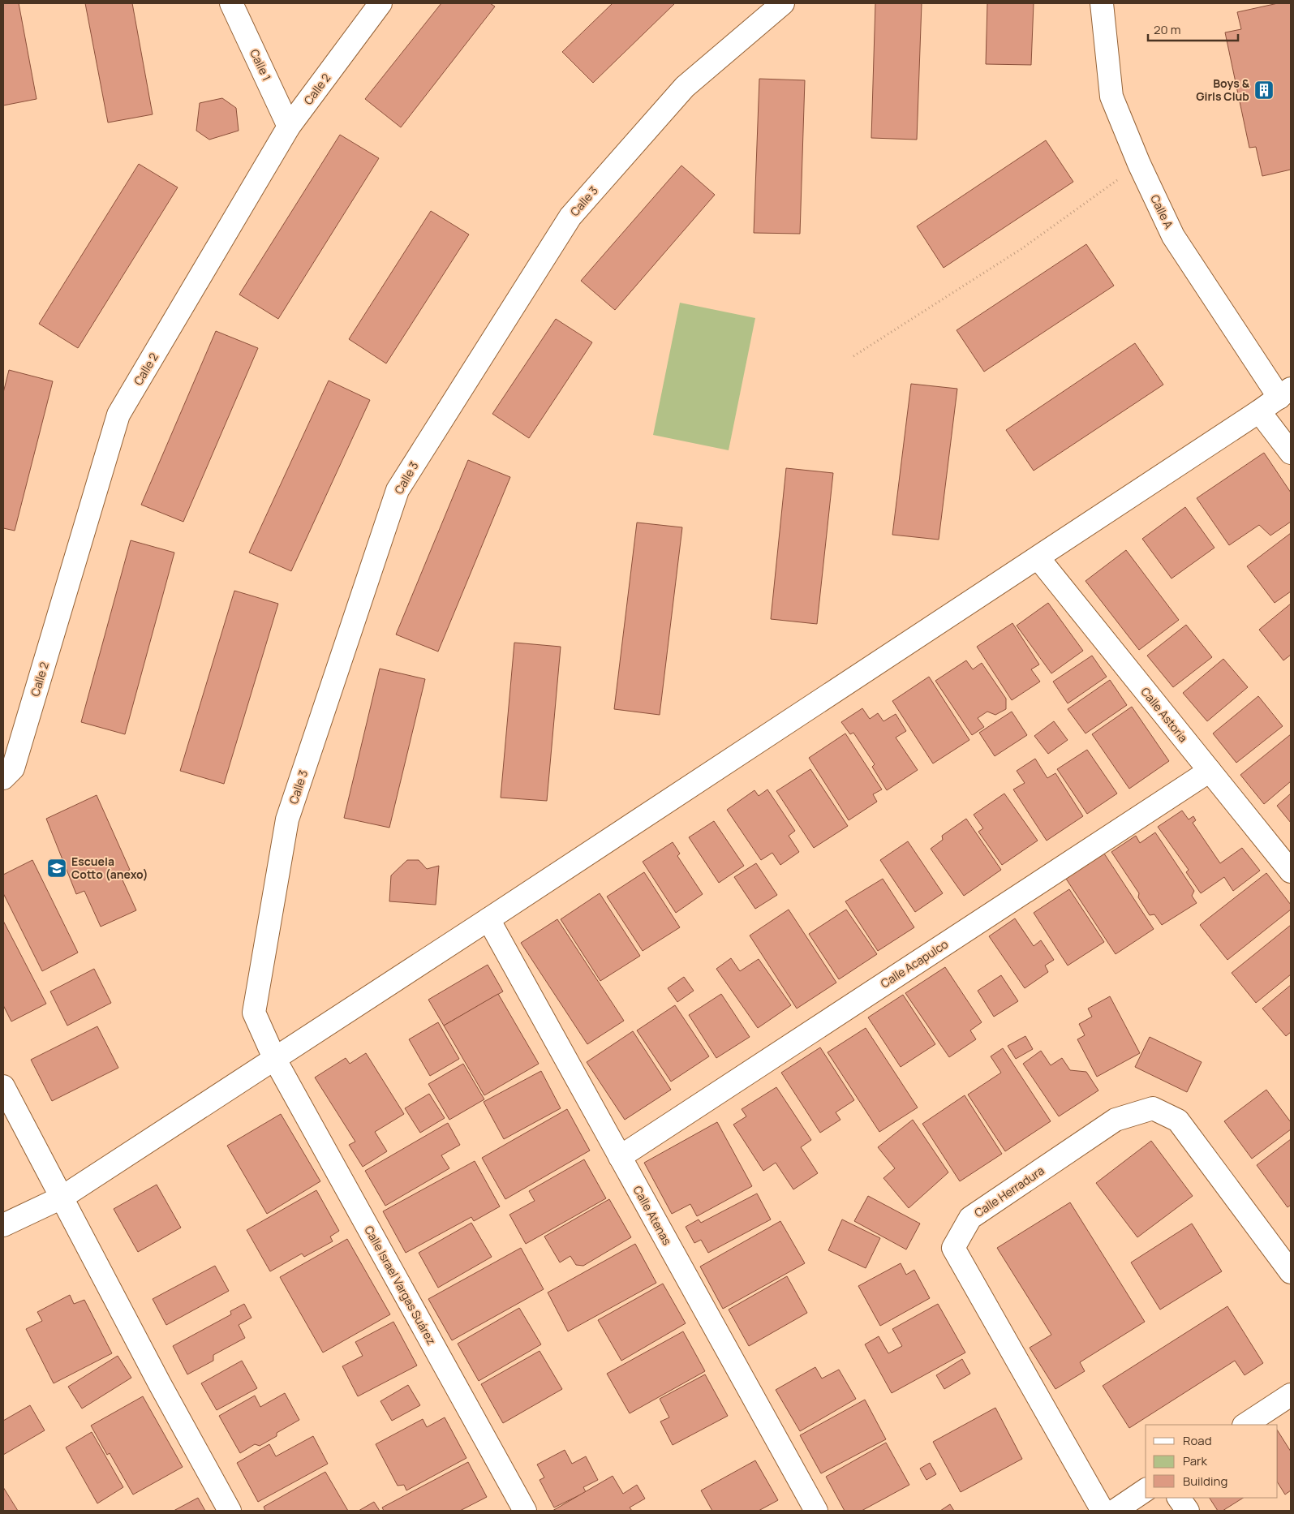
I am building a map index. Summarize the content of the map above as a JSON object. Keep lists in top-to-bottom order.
{
  "streets": {
    "street": [
      "Calle 1",
      "Calle 2",
      "Calle 3",
      "Calle A",
      "Calle Astoria",
      "Calle Acapulco",
      "Calle Herradura",
      "Calle Atenas",
      "Calle Israel Vargas Suárez"
    ]
  },
  "crossings": [
    ["Calle 1", "Calle 2"],
    ["Calle 3", "Calle Israel Vargas Suárez"],
    ["Calle Astoria", "Calle Acapulco"],
    ["Calle Acapulco", "Calle Atenas"]
  ],
  "places": {
    "building": ["Boys & Girls Club"],
    "school or university": ["Escuela Cotto (anexo)"]
  },
  "legend": ["Road", "Park", "Building"],
  "scale_bar": "20 m"
}
